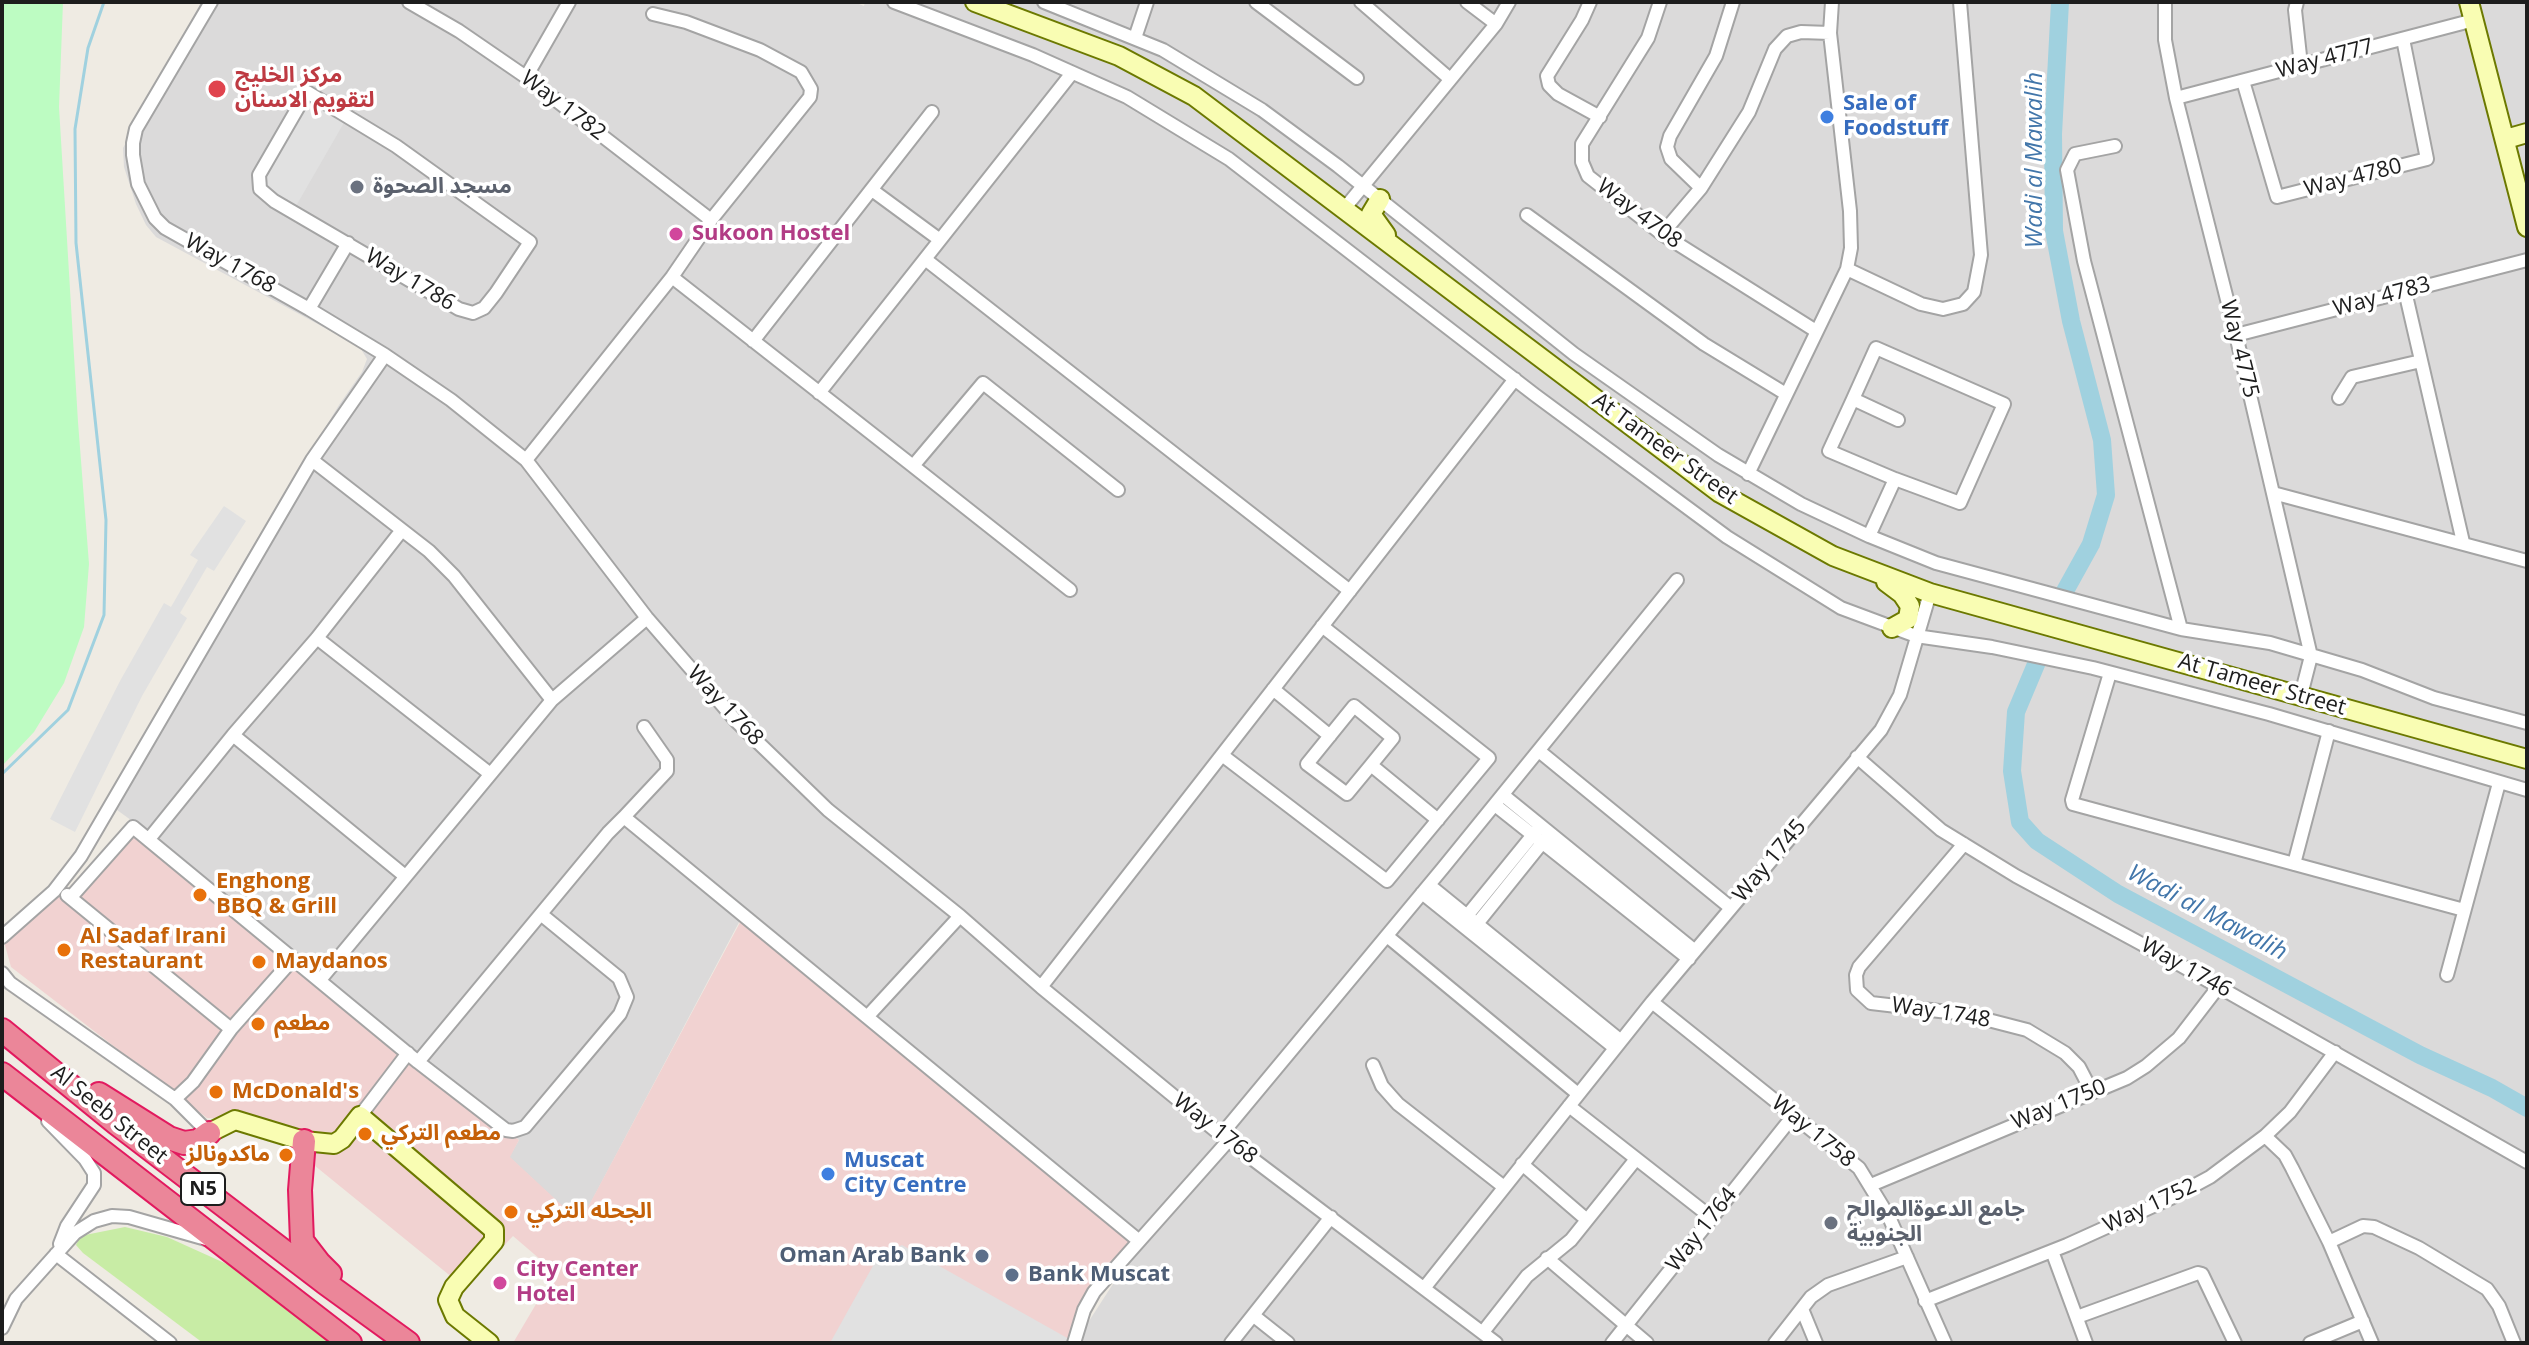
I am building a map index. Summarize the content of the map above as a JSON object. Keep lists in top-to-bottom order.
{
  "streets": {
    "highway": ["Al Seeb Street", "N5"],
    "main road": ["At Tameer Street"],
    "street": [
      "Way 4777",
      "Way 1782",
      "Way 4780",
      "Way 4708",
      "Way 1768",
      "Way 1786",
      "Way 4783",
      "Way 4775",
      "Way 1745",
      "Way 1746",
      "Way 1748",
      "Way 1750",
      "Way 1758",
      "Way 1752",
      "Way 1764"
    ]
  },
  "crossings": [
    ["Way 4777", "Way 4780"],
    ["Way 4777", "Way 4775"],
    ["Way 1768", "Way 1786"],
    ["Way 1768", "Way 1745"],
    ["Way 4783", "Way 4775"],
    ["Way 4775", "At Tameer Street"],
    ["At Tameer Street", "Way 1745"],
    ["Way 1745", "Way 1746"],
    ["Way 1745", "Way 1758"],
    ["Way 1746", "Way 1748"],
    ["Way 1746", "Way 1750"],
    ["Way 1746", "Way 1752"],
    ["Way 1748", "Way 1750"],
    ["Way 1750", "Way 1758"],
    ["Way 1758", "Way 1752"],
    ["Way 1758", "Way 1764"]
  ],
  "water": ["Wadi al Mawalih"],
  "places": [
    "مركز الخليج لتقويم الاسنان",
    "Sale of Foodstuff",
    "مسجد الصحوة",
    "Sukoon Hostel",
    "Enghong BBQ & Grill",
    "Al Sadaf Irani Restaurant",
    "Maydanos",
    "مطعم",
    "McDonald's",
    "مطعم التركي",
    "ماكدونالز",
    "Muscat City Centre",
    "الجحله التركي",
    "جامع الدعوةالموالح الجنوبية",
    "Oman Arab Bank",
    "Bank Muscat",
    "City Center Hotel"
  ]
}
